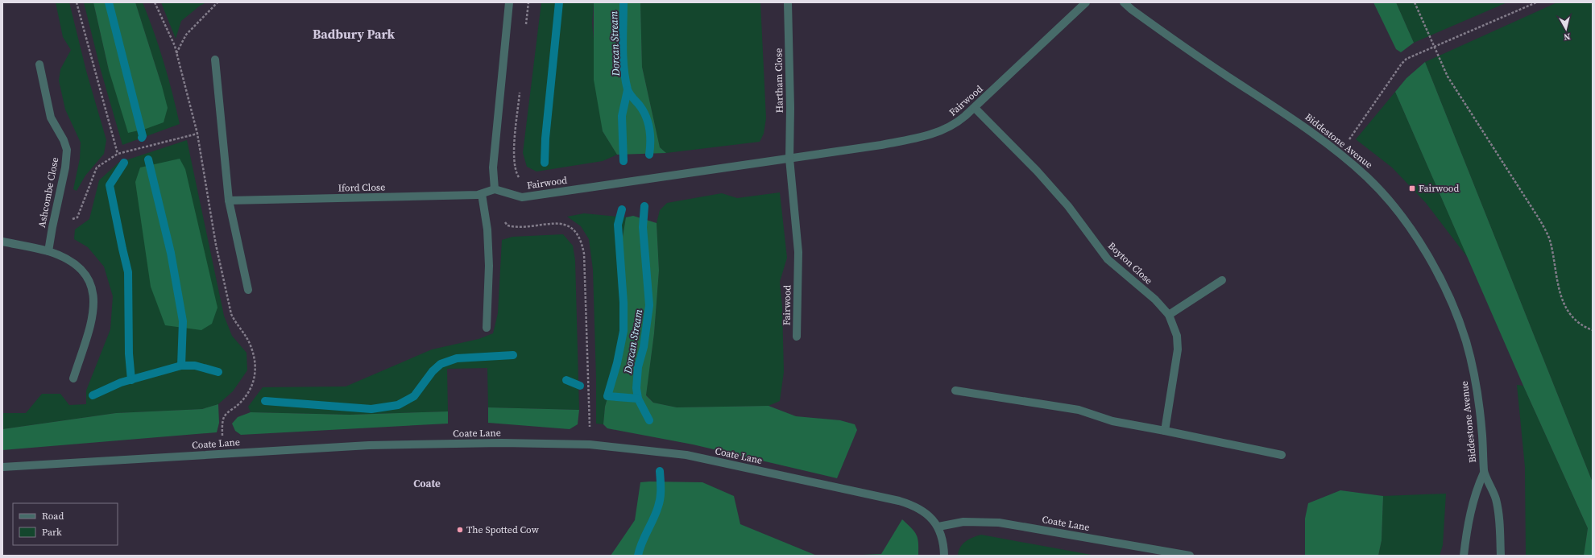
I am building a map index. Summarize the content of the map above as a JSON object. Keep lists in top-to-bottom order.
{
  "streets": {
    "street": [
      "Hartham Close",
      "Fairwood",
      "Biddestone Avenue",
      "Iford Close",
      "Ashcombe Close",
      "Boyton Close",
      "Coate Lane"
    ]
  },
  "crossings": [
    ["Hartham Close", "Fairwood"],
    ["Fairwood", "Iford Close"],
    ["Fairwood", "Boyton Close"]
  ],
  "districts": ["Badbury Park", "Coate"],
  "water": ["Dorcan Stream"],
  "places": {
    "transit": ["Fairwood"],
    "other": ["The Spotted Cow"]
  },
  "legend": ["Road", "Park"],
  "north": "bottom"
}
